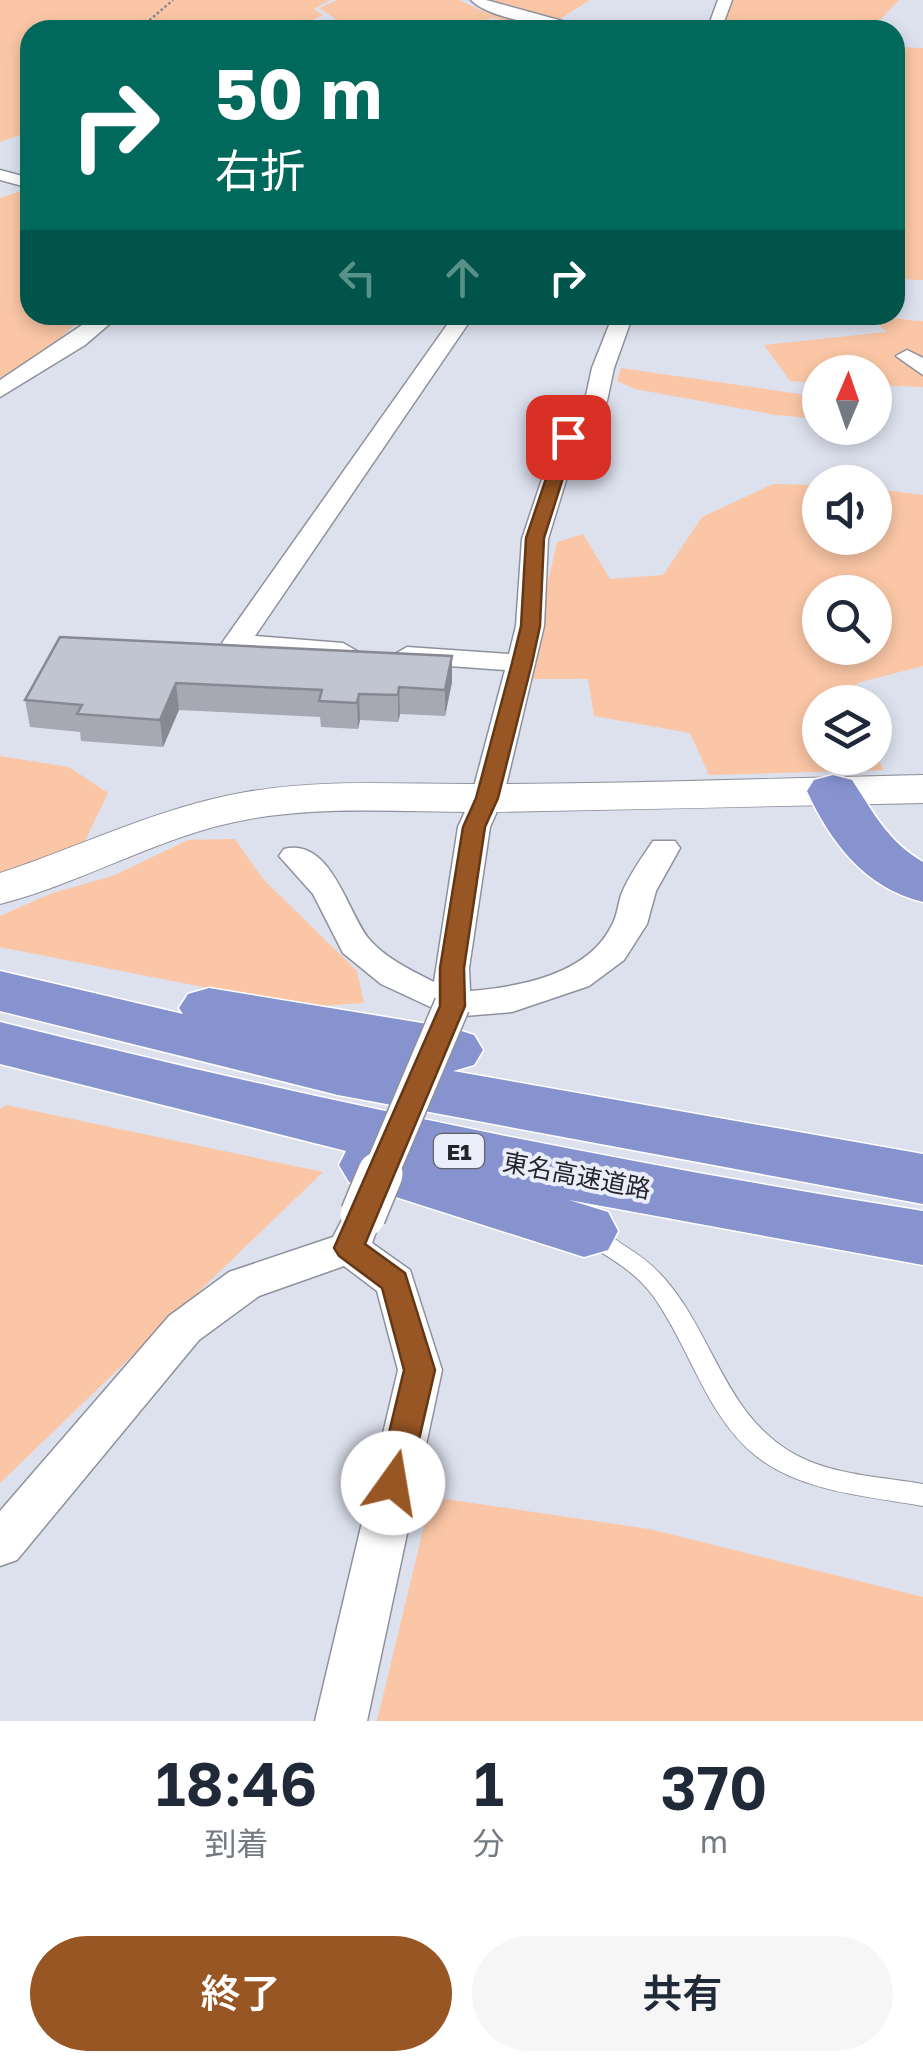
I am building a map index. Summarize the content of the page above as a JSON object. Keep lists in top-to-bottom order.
{
  "streets": {
    "highway": ["E1", "東名高速道路"]
  },
  "north": "top",
  "page": {
    "turn": ["50 m", "右折"],
    "eta": [
      "18:46",
      "到着",
      "1",
      "分",
      "370",
      "m"
    ],
    "buttons": ["終了", "共有"]
  }
}
